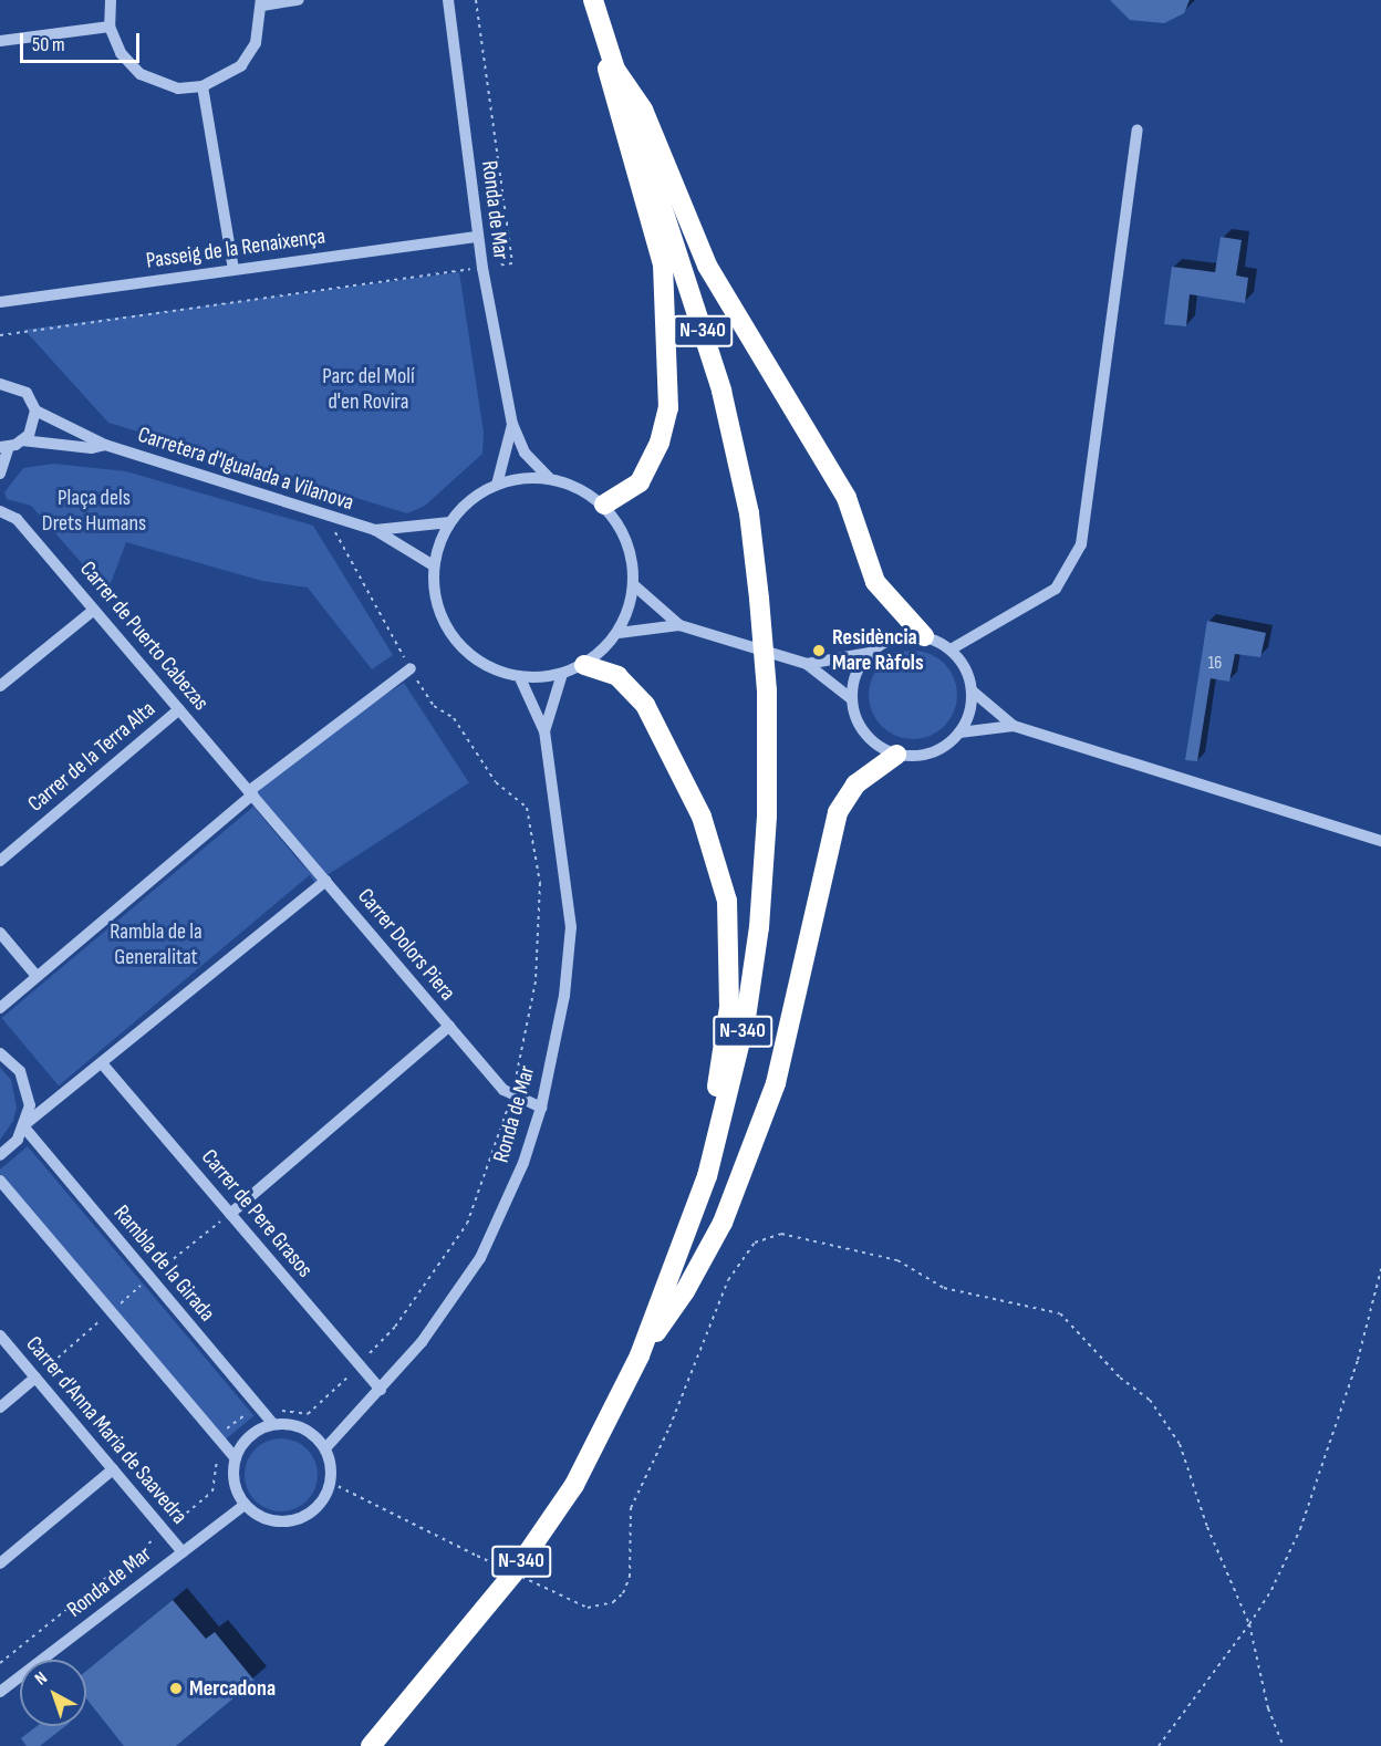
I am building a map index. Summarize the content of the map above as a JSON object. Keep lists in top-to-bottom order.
{
  "streets": {
    "highway": ["N-340"],
    "street": [
      "Ronda de Mar",
      "Passeig de la Renaixença",
      "Carretera d'Igualada a Vilanova",
      "Carrer de Puerto Cabezas",
      "Carrer de la Terra Alta",
      "Carrer Dolors Piera",
      "Carrer de Pere Grasos",
      "Rambla de la Girada",
      "Carrer d'Anna Maria de Saavedra"
    ]
  },
  "crossings": [
    ["Ronda de Mar", "Passeig de la Renaixença"],
    ["Ronda de Mar", "Carretera d'Igualada a Vilanova"],
    ["Ronda de Mar", "Carrer Dolors Piera"],
    ["Ronda de Mar", "Carrer de Pere Grasos"],
    ["Ronda de Mar", "Rambla de la Girada"],
    ["Ronda de Mar", "Carrer d'Anna Maria de Saavedra"],
    ["Carrer de Puerto Cabezas", "Carrer de la Terra Alta"],
    ["Carrer de Puerto Cabezas", "Carrer Dolors Piera"]
  ],
  "parks": ["Parc del Molí d'en Rovira", "Plaça dels Drets Humans", "Rambla de la Generalitat"],
  "places": ["Residència Mare Ràfols", "Mercadona"],
  "house_numbers": ["16"],
  "scale_bar": "50 m",
  "north": "top left"
}
